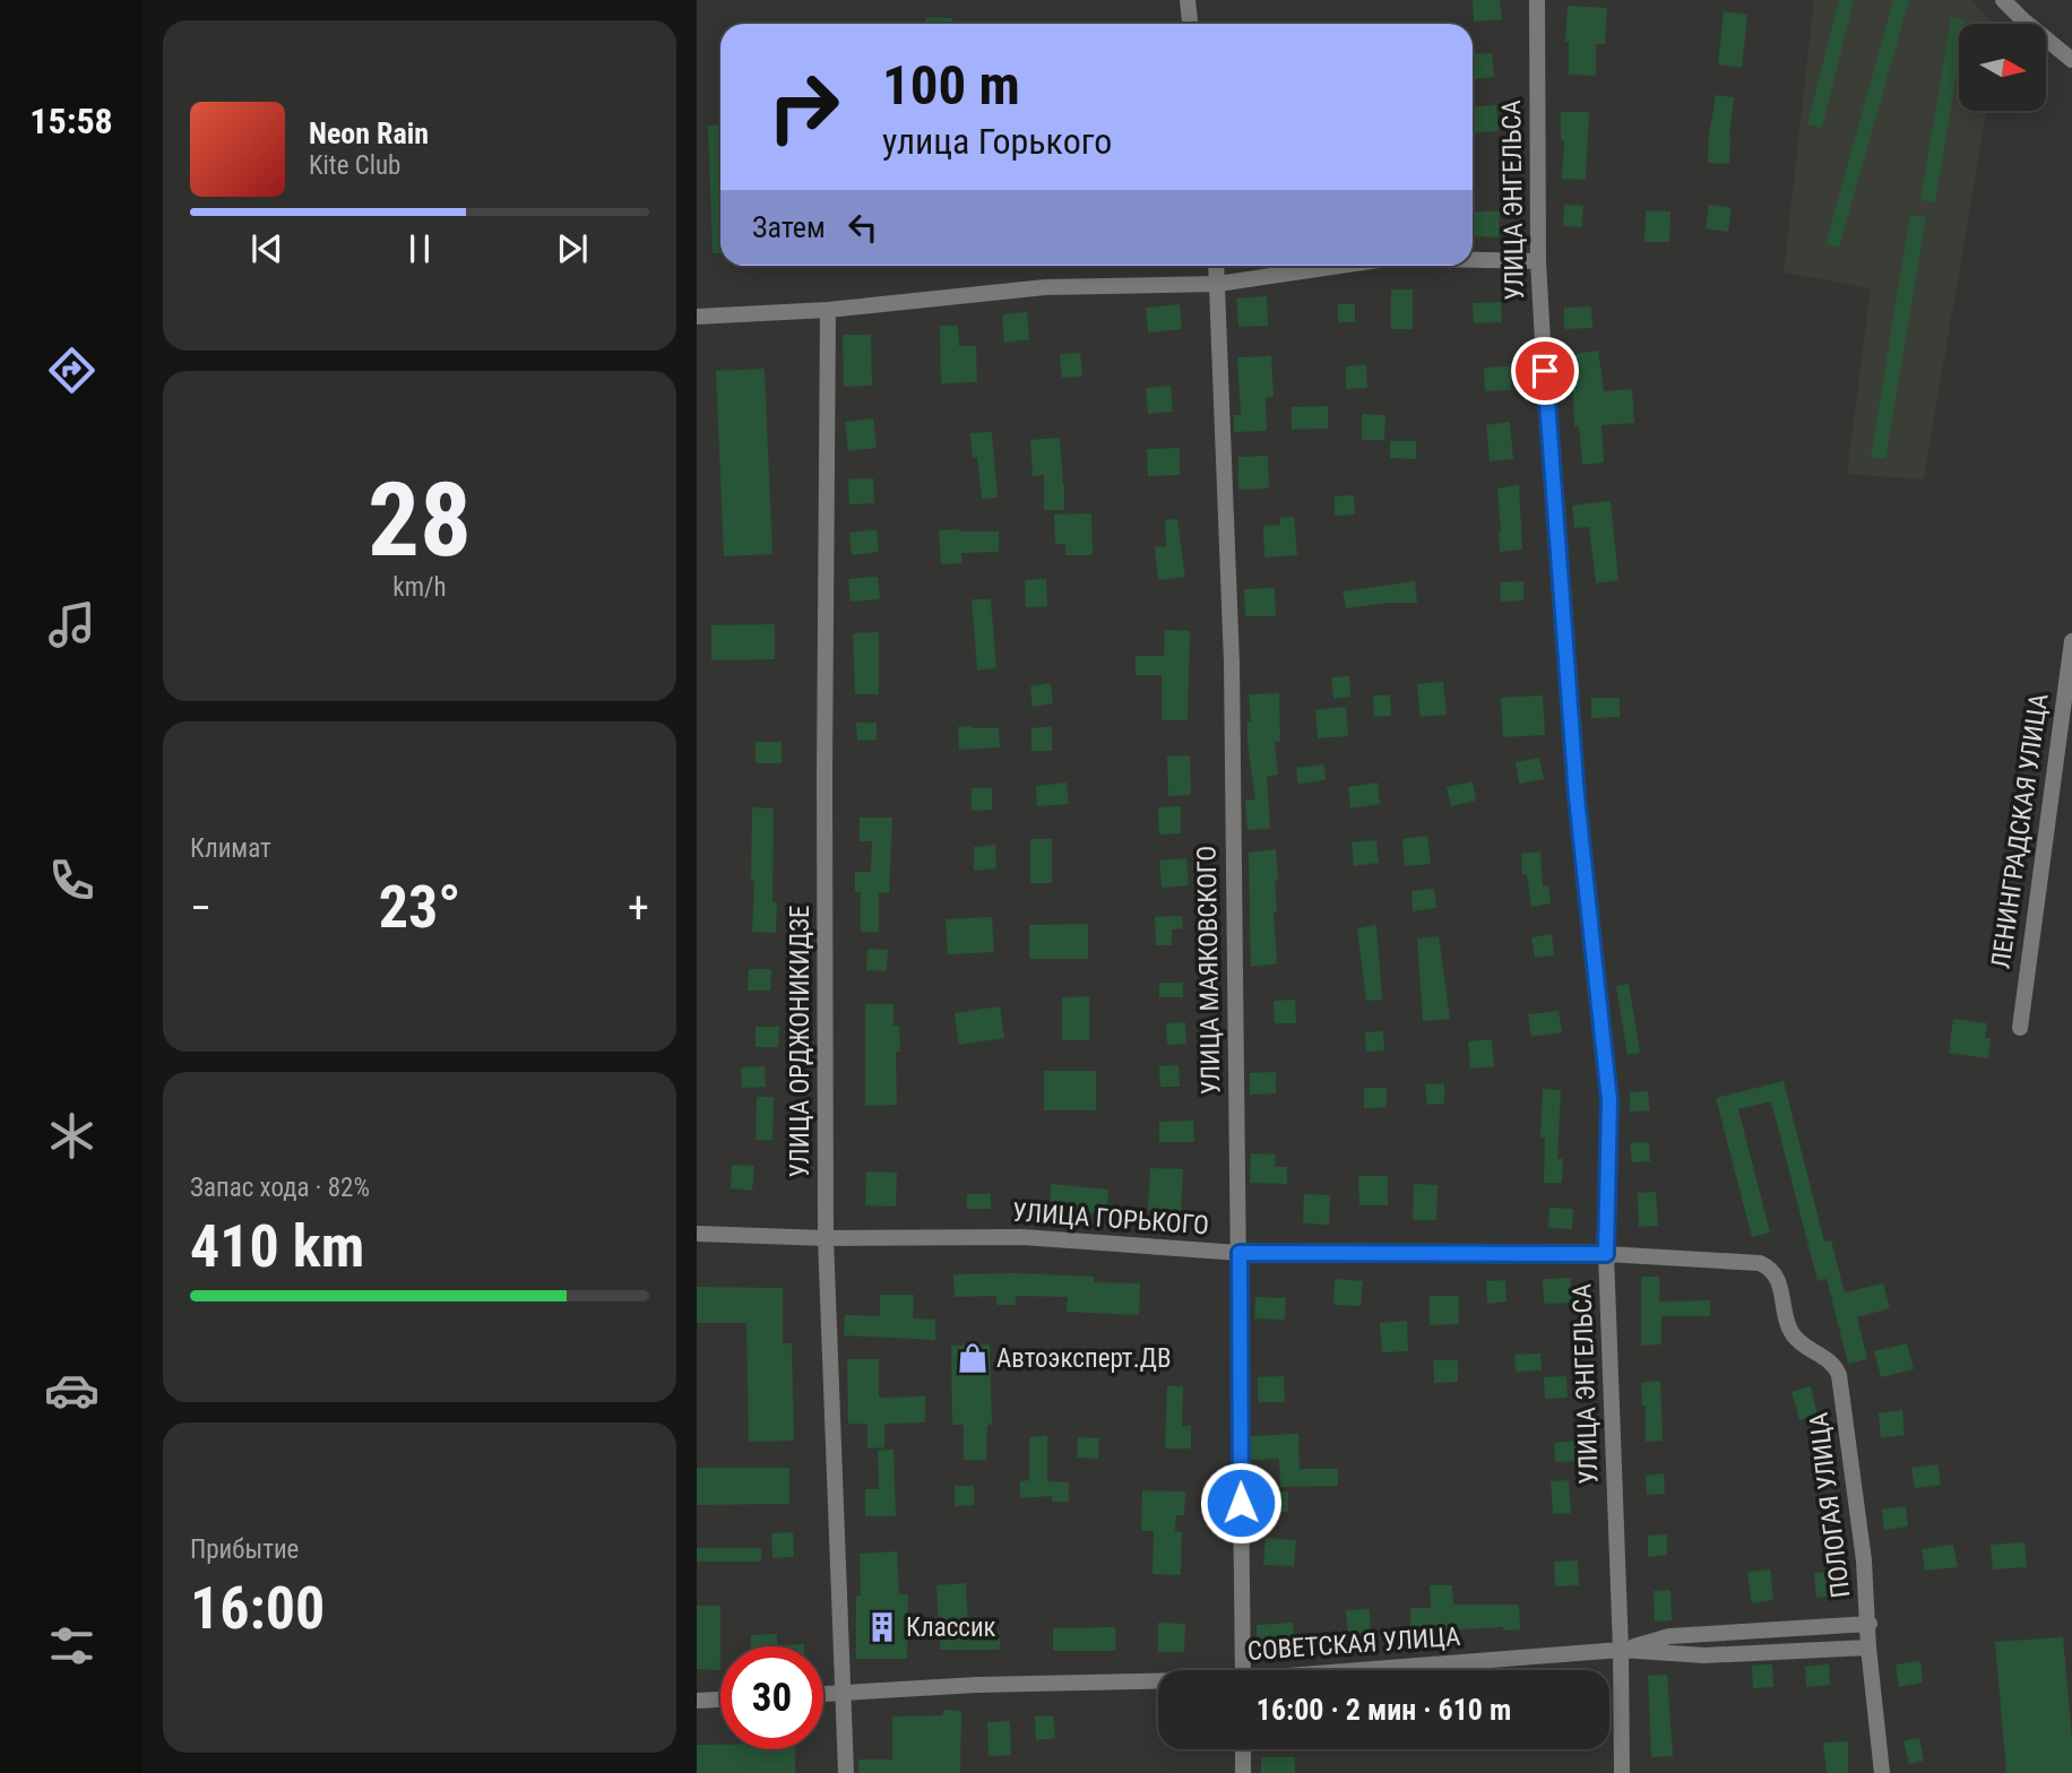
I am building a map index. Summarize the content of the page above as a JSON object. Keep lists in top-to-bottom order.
{
  "streets": {
    "street": [
      "УЛИЦА ЭНГЕЛЬСА",
      "ЛЕНИНГРАДСКАЯ УЛИЦА",
      "УЛИЦА МАЯКОВСКОГО",
      "УЛИЦА ОРДЖОНИКИДЗЕ",
      "УЛИЦА ГОРЬКОГО",
      "ПОЛОГАЯ УЛИЦА",
      "СОВЕТСКАЯ УЛИЦА"
    ]
  },
  "crossings": [
    ["УЛИЦА ЭНГЕЛЬСА", "УЛИЦА ГОРЬКОГО"],
    ["УЛИЦА ЭНГЕЛЬСА", "СОВЕТСКАЯ УЛИЦА"],
    ["УЛИЦА МАЯКОВСКОГО", "УЛИЦА ГОРЬКОГО"],
    ["УЛИЦА ОРДЖОНИКИДЗЕ", "УЛИЦА ГОРЬКОГО"],
    ["УЛИЦА ОРДЖОНИКИДЗЕ", "СОВЕТСКАЯ УЛИЦА"],
    ["УЛИЦА ГОРЬКОГО", "ПОЛОГАЯ УЛИЦА"],
    ["ПОЛОГАЯ УЛИЦА", "СОВЕТСКАЯ УЛИЦА"]
  ],
  "places": {
    "shop": ["Автоэксперт.ДВ"],
    "building": ["Классик"]
  },
  "north": "right",
  "page": {
    "tabs": "15:58",
    "turn": ["100 m", "улица Горького"],
    "song": ["Neon Rain", "Kite Club"],
    "then": "Затем",
    "tile": [
      ["28", "km/h"],
      "Климат",
      ["Запас хода · 82%", "410 km"],
      ["Прибытие", "16:00"]
    ],
    "heat": ["−", "23°", "+"],
    "limit": "30",
    "trip": "16:00 · 2 мин · 610 m"
  }
}
